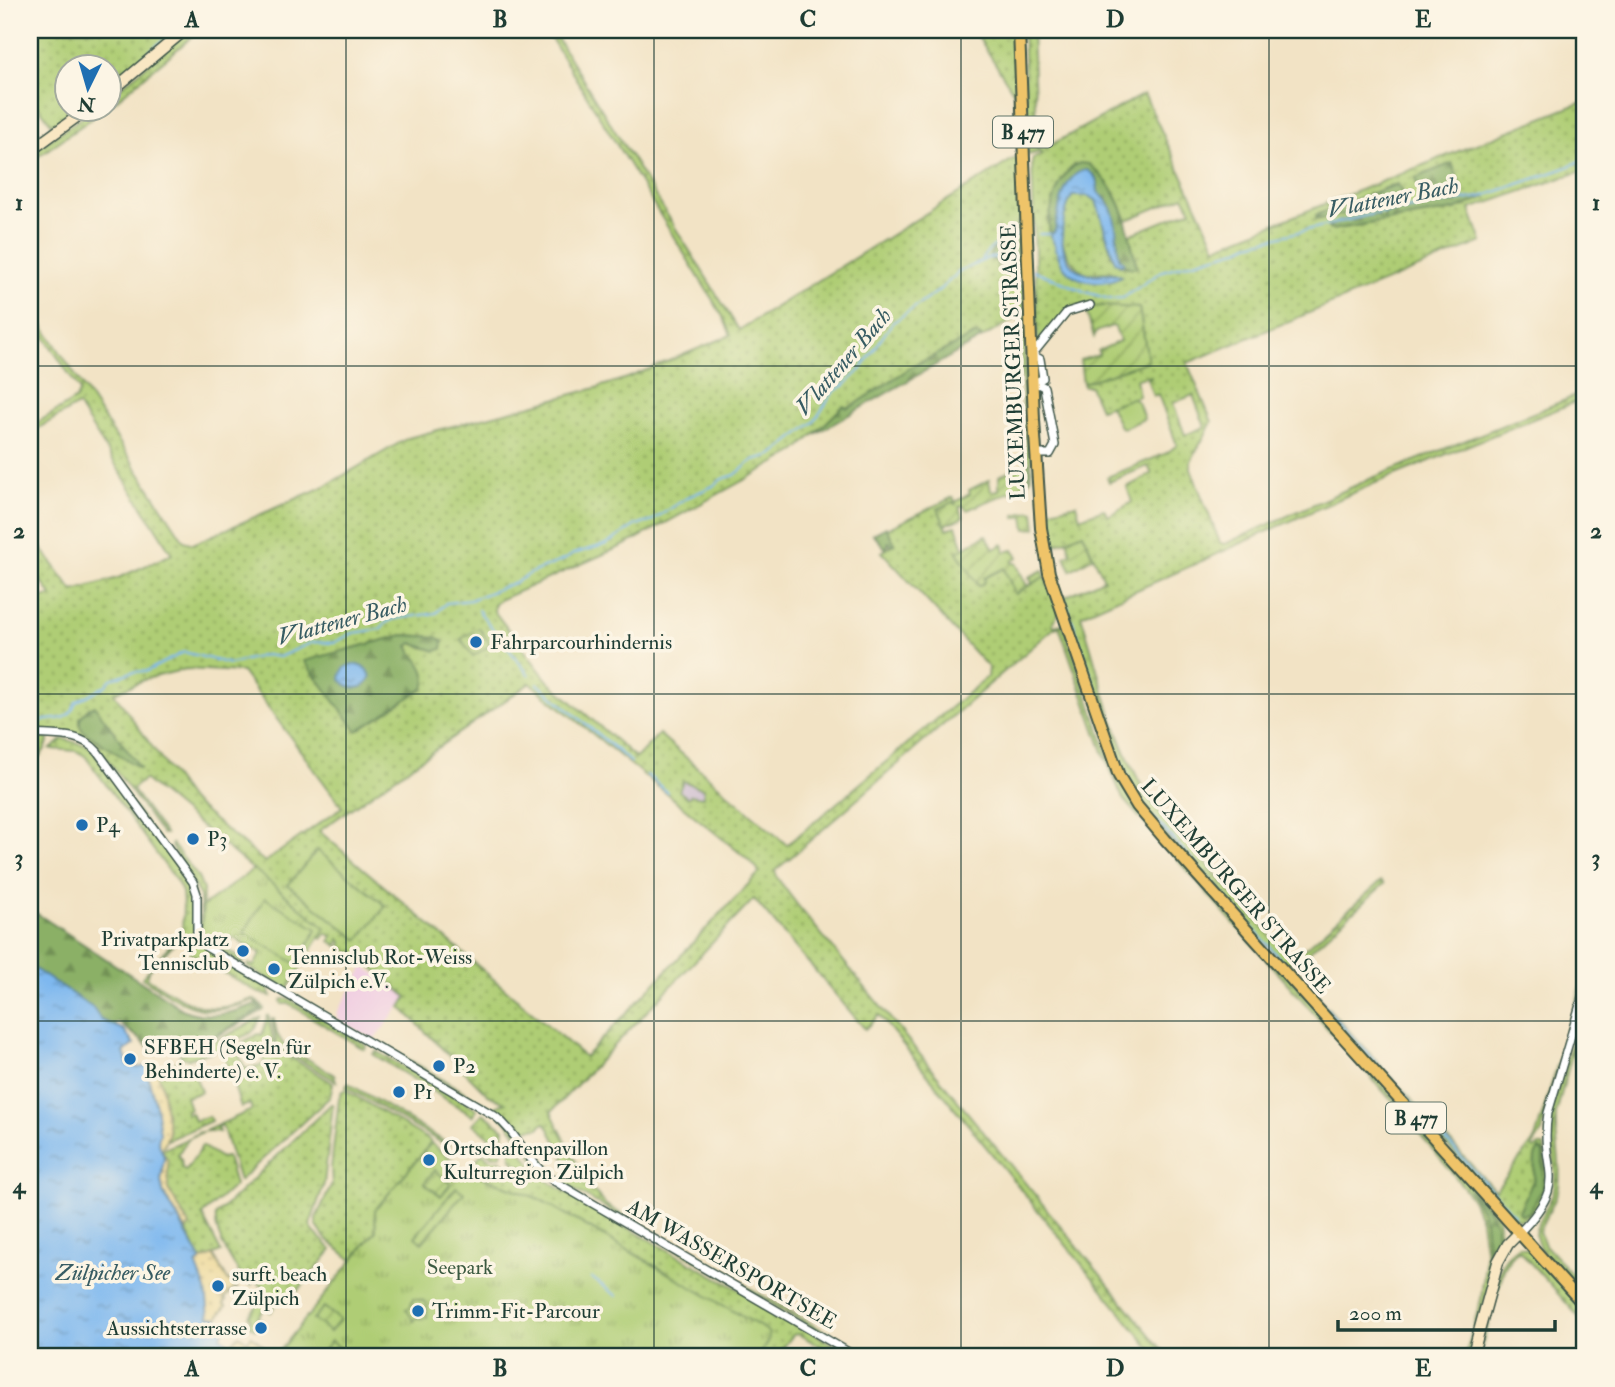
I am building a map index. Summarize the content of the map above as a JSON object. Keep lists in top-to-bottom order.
{
  "streets": {
    "main road": ["B 477", "LUXEMBURGER STRASSE"],
    "street": ["AM WASSERSPORTSEE"]
  },
  "crossings": [
    ["B 477", "LUXEMBURGER STRASSE"]
  ],
  "water": ["Vlattener Bach", "Zülpicher See"],
  "parks": ["Seepark"],
  "places": [
    "Fahrparcourhindernis",
    "P4",
    "P3",
    "Privatparkplatz Tennisclub",
    "Tennisclub Rot-Weiss Zülpich e.V.",
    "SFBEH (Segeln für Behinderte) e. V.",
    "P2",
    "P1",
    "Ortschaftenpavillon Kulturregion Zülpich",
    "surft. beach Zülpich",
    "Trimm-Fit-Parcour",
    "Aussichtsterrasse"
  ],
  "scale_bar": "200 m",
  "north": "bottom",
  "grid": {
    "columns": [
      "A",
      "B",
      "C",
      "D",
      "E"
    ],
    "rows": [
      "1",
      "2",
      "3",
      "4"
    ]
  }
}
